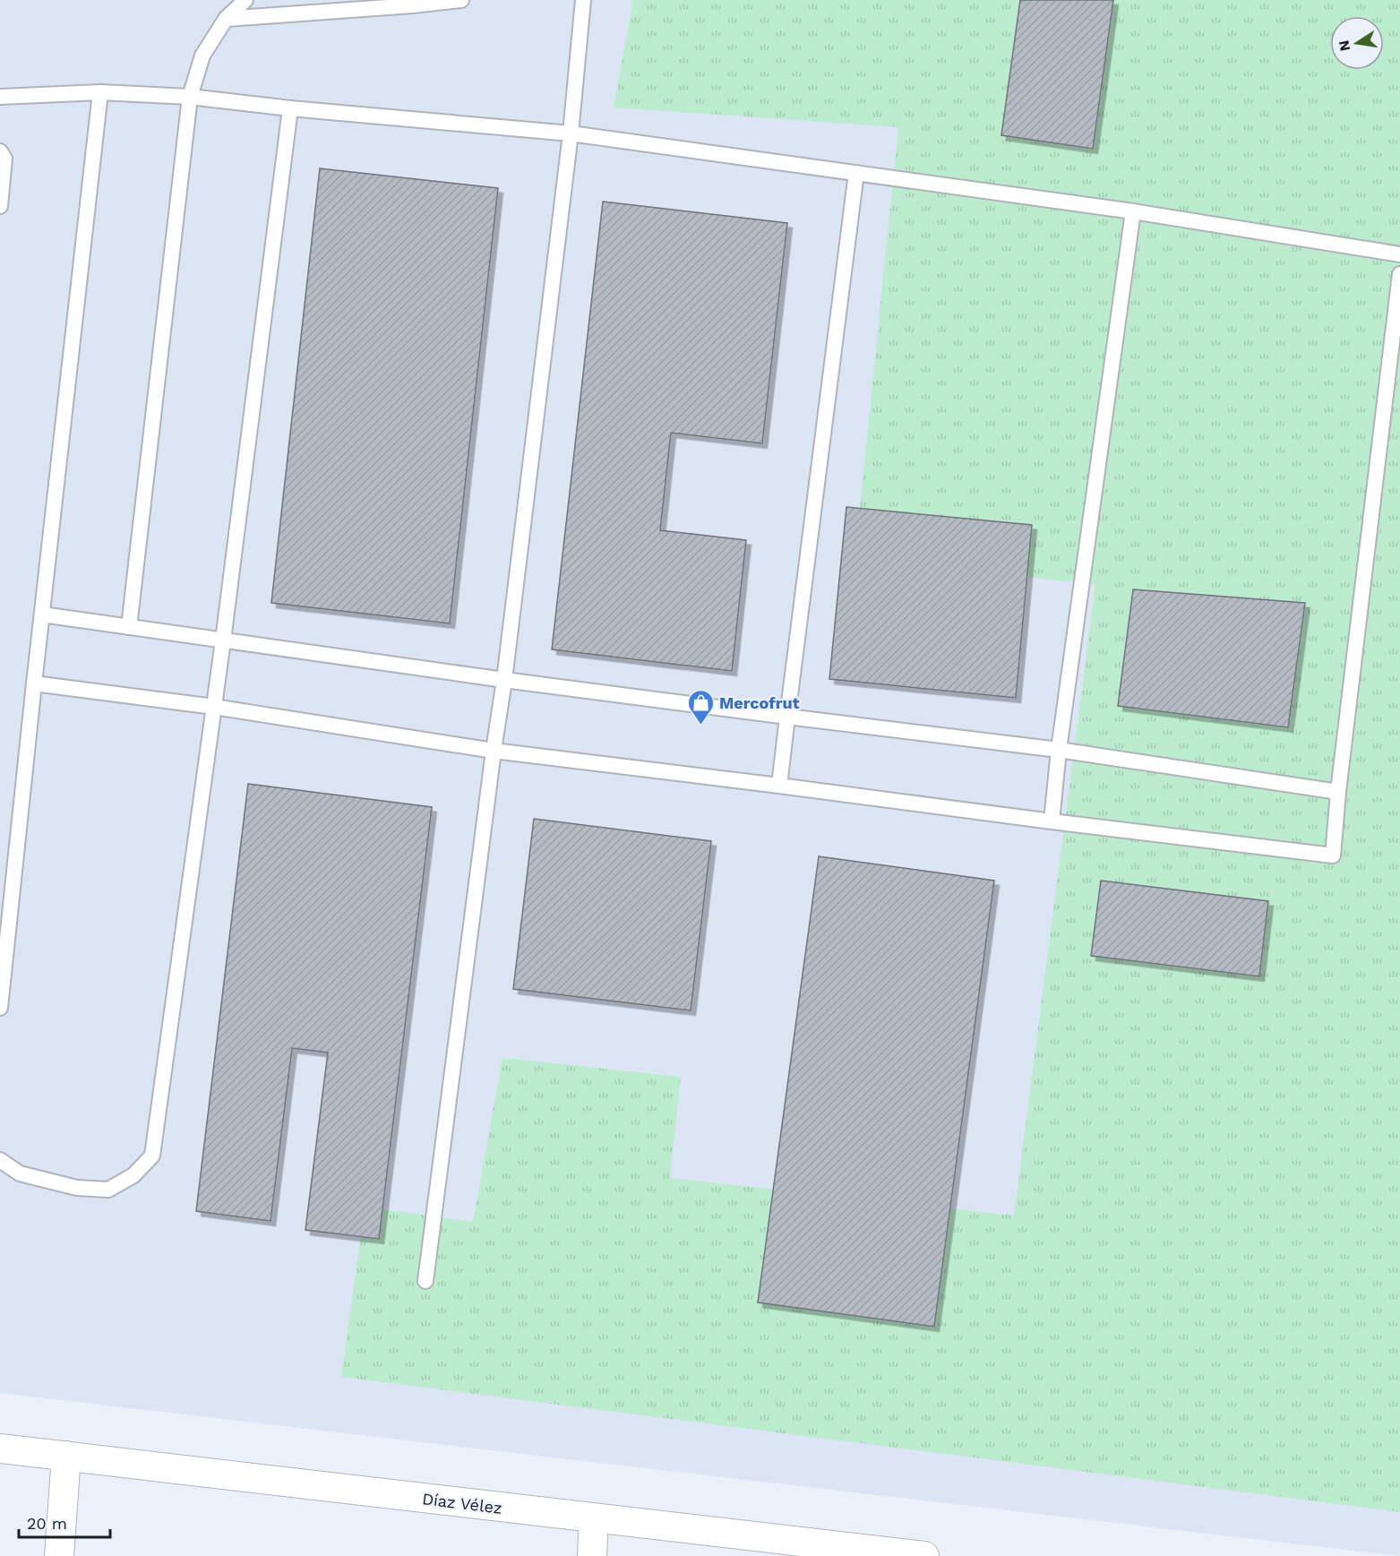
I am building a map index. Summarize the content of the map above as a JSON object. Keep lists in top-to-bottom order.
{
  "streets": {
    "street": ["Díaz Vélez"]
  },
  "places": {
    "shop": ["Mercofrut"]
  },
  "scale_bar": "20 m",
  "north": "left"
}
